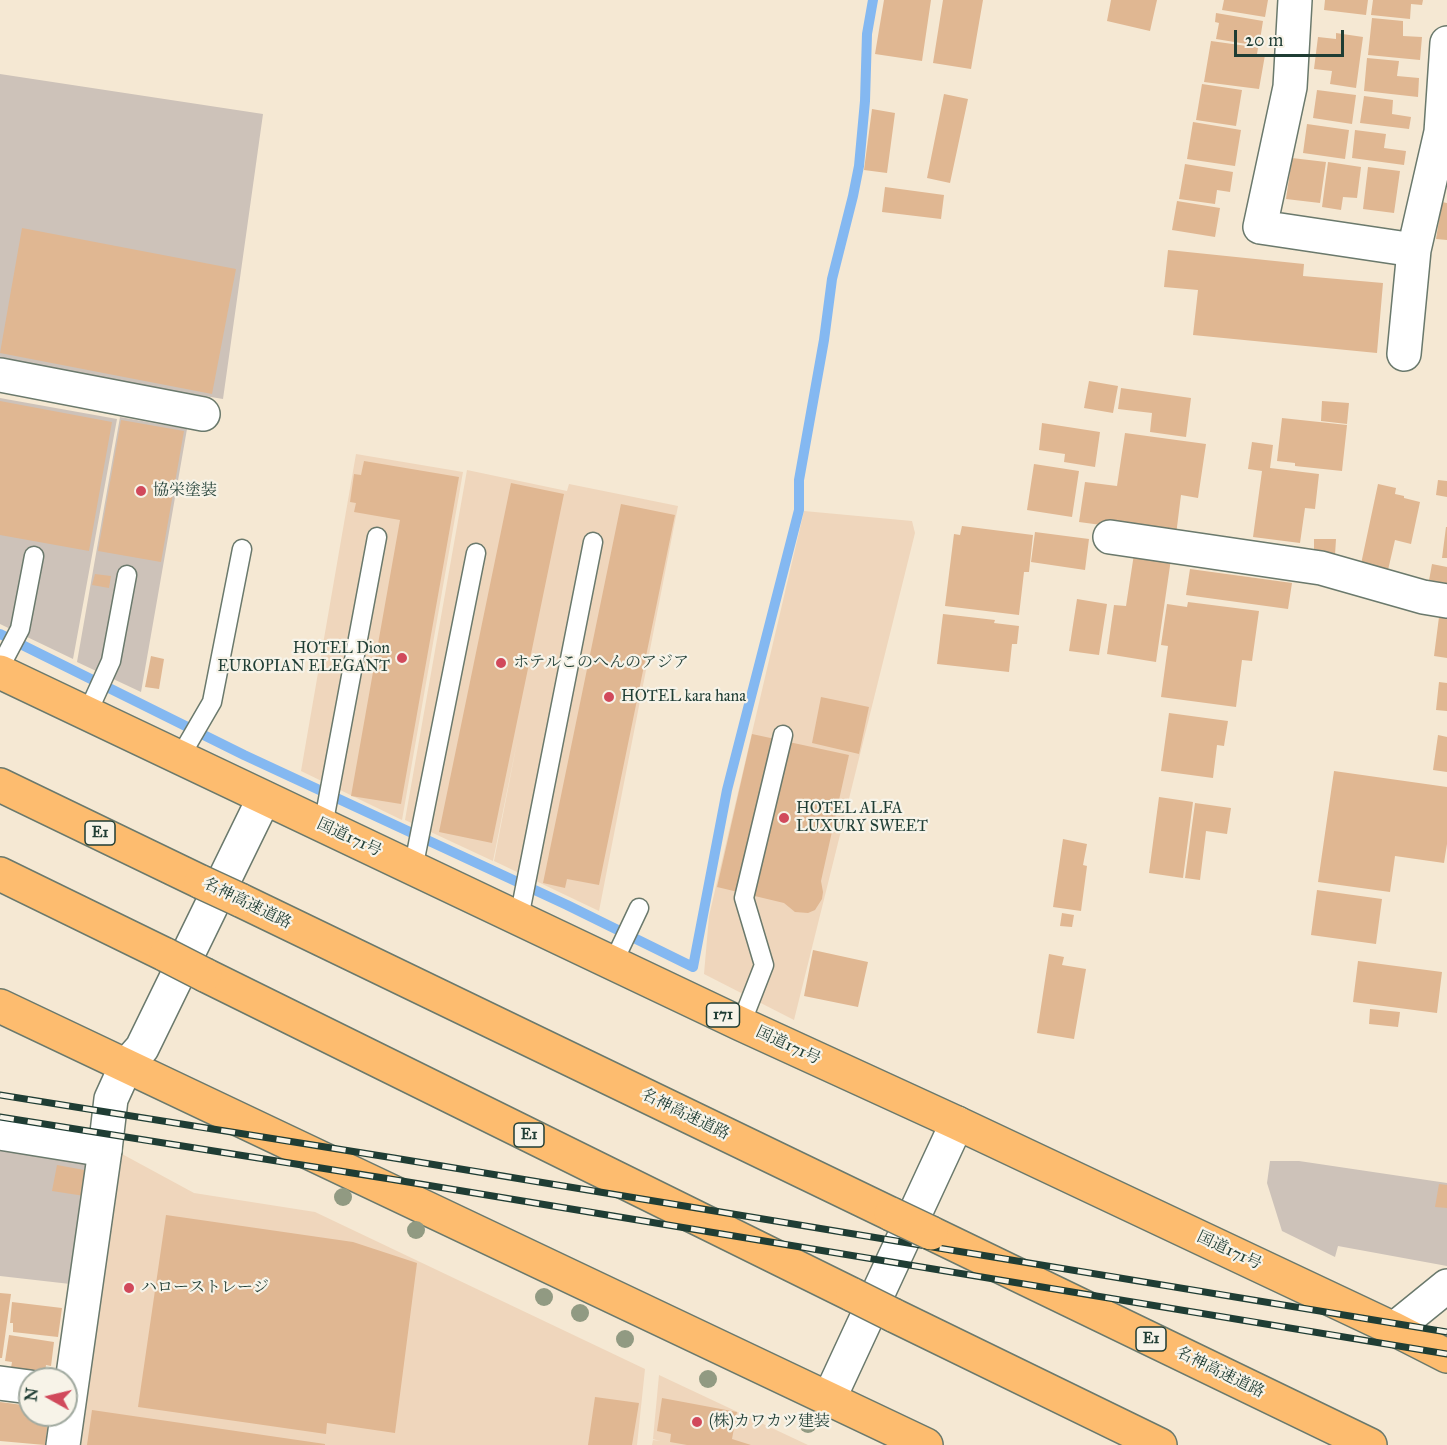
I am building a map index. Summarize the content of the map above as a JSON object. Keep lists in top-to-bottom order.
{
  "streets": {
    "highway": [
      "E1",
      "国道171号",
      "名神高速道路",
      "171"
    ]
  },
  "places": [
    "協栄塗装",
    "HOTEL Dion EUROPIAN ELEGANT",
    "ホテルこのへんのアジア",
    "HOTEL kara hana",
    "HOTEL ALFA LUXURY SWEET",
    "ハローストレージ",
    "(株)カワカツ建装"
  ],
  "scale_bar": "20 m",
  "north": "left"
}
